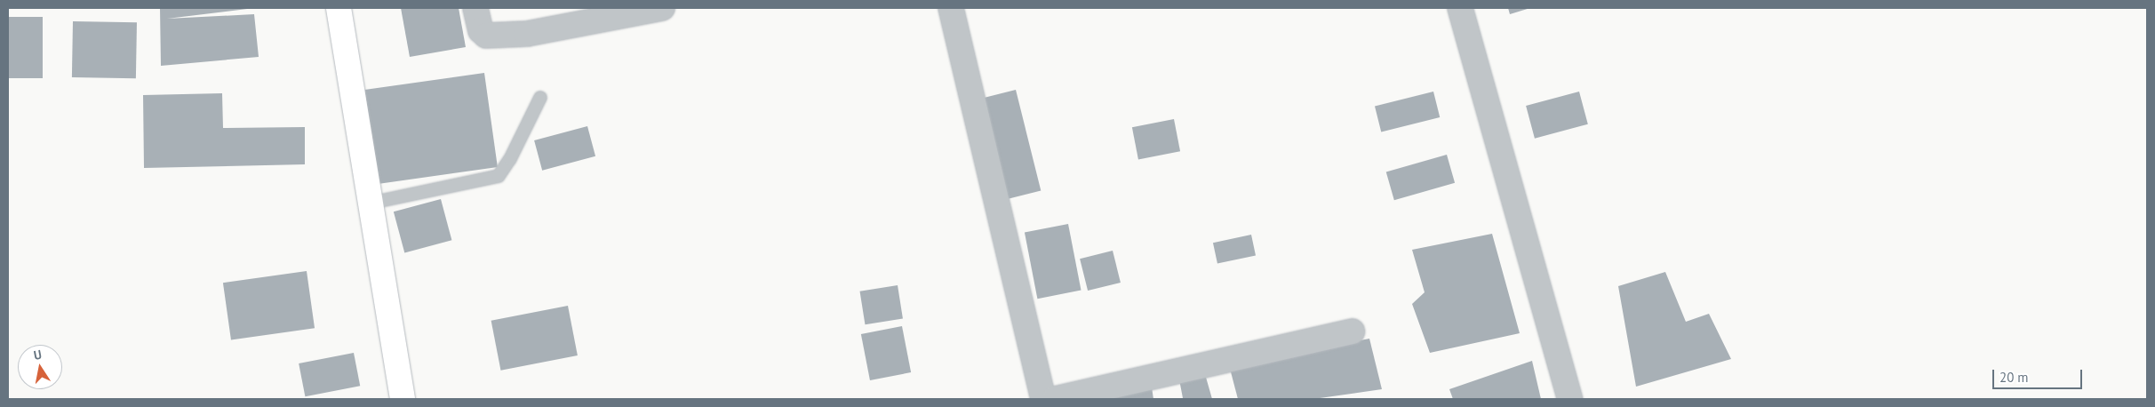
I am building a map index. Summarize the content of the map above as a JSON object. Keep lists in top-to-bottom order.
{
  "scale_bar": "20 m",
  "north": "top"
}
